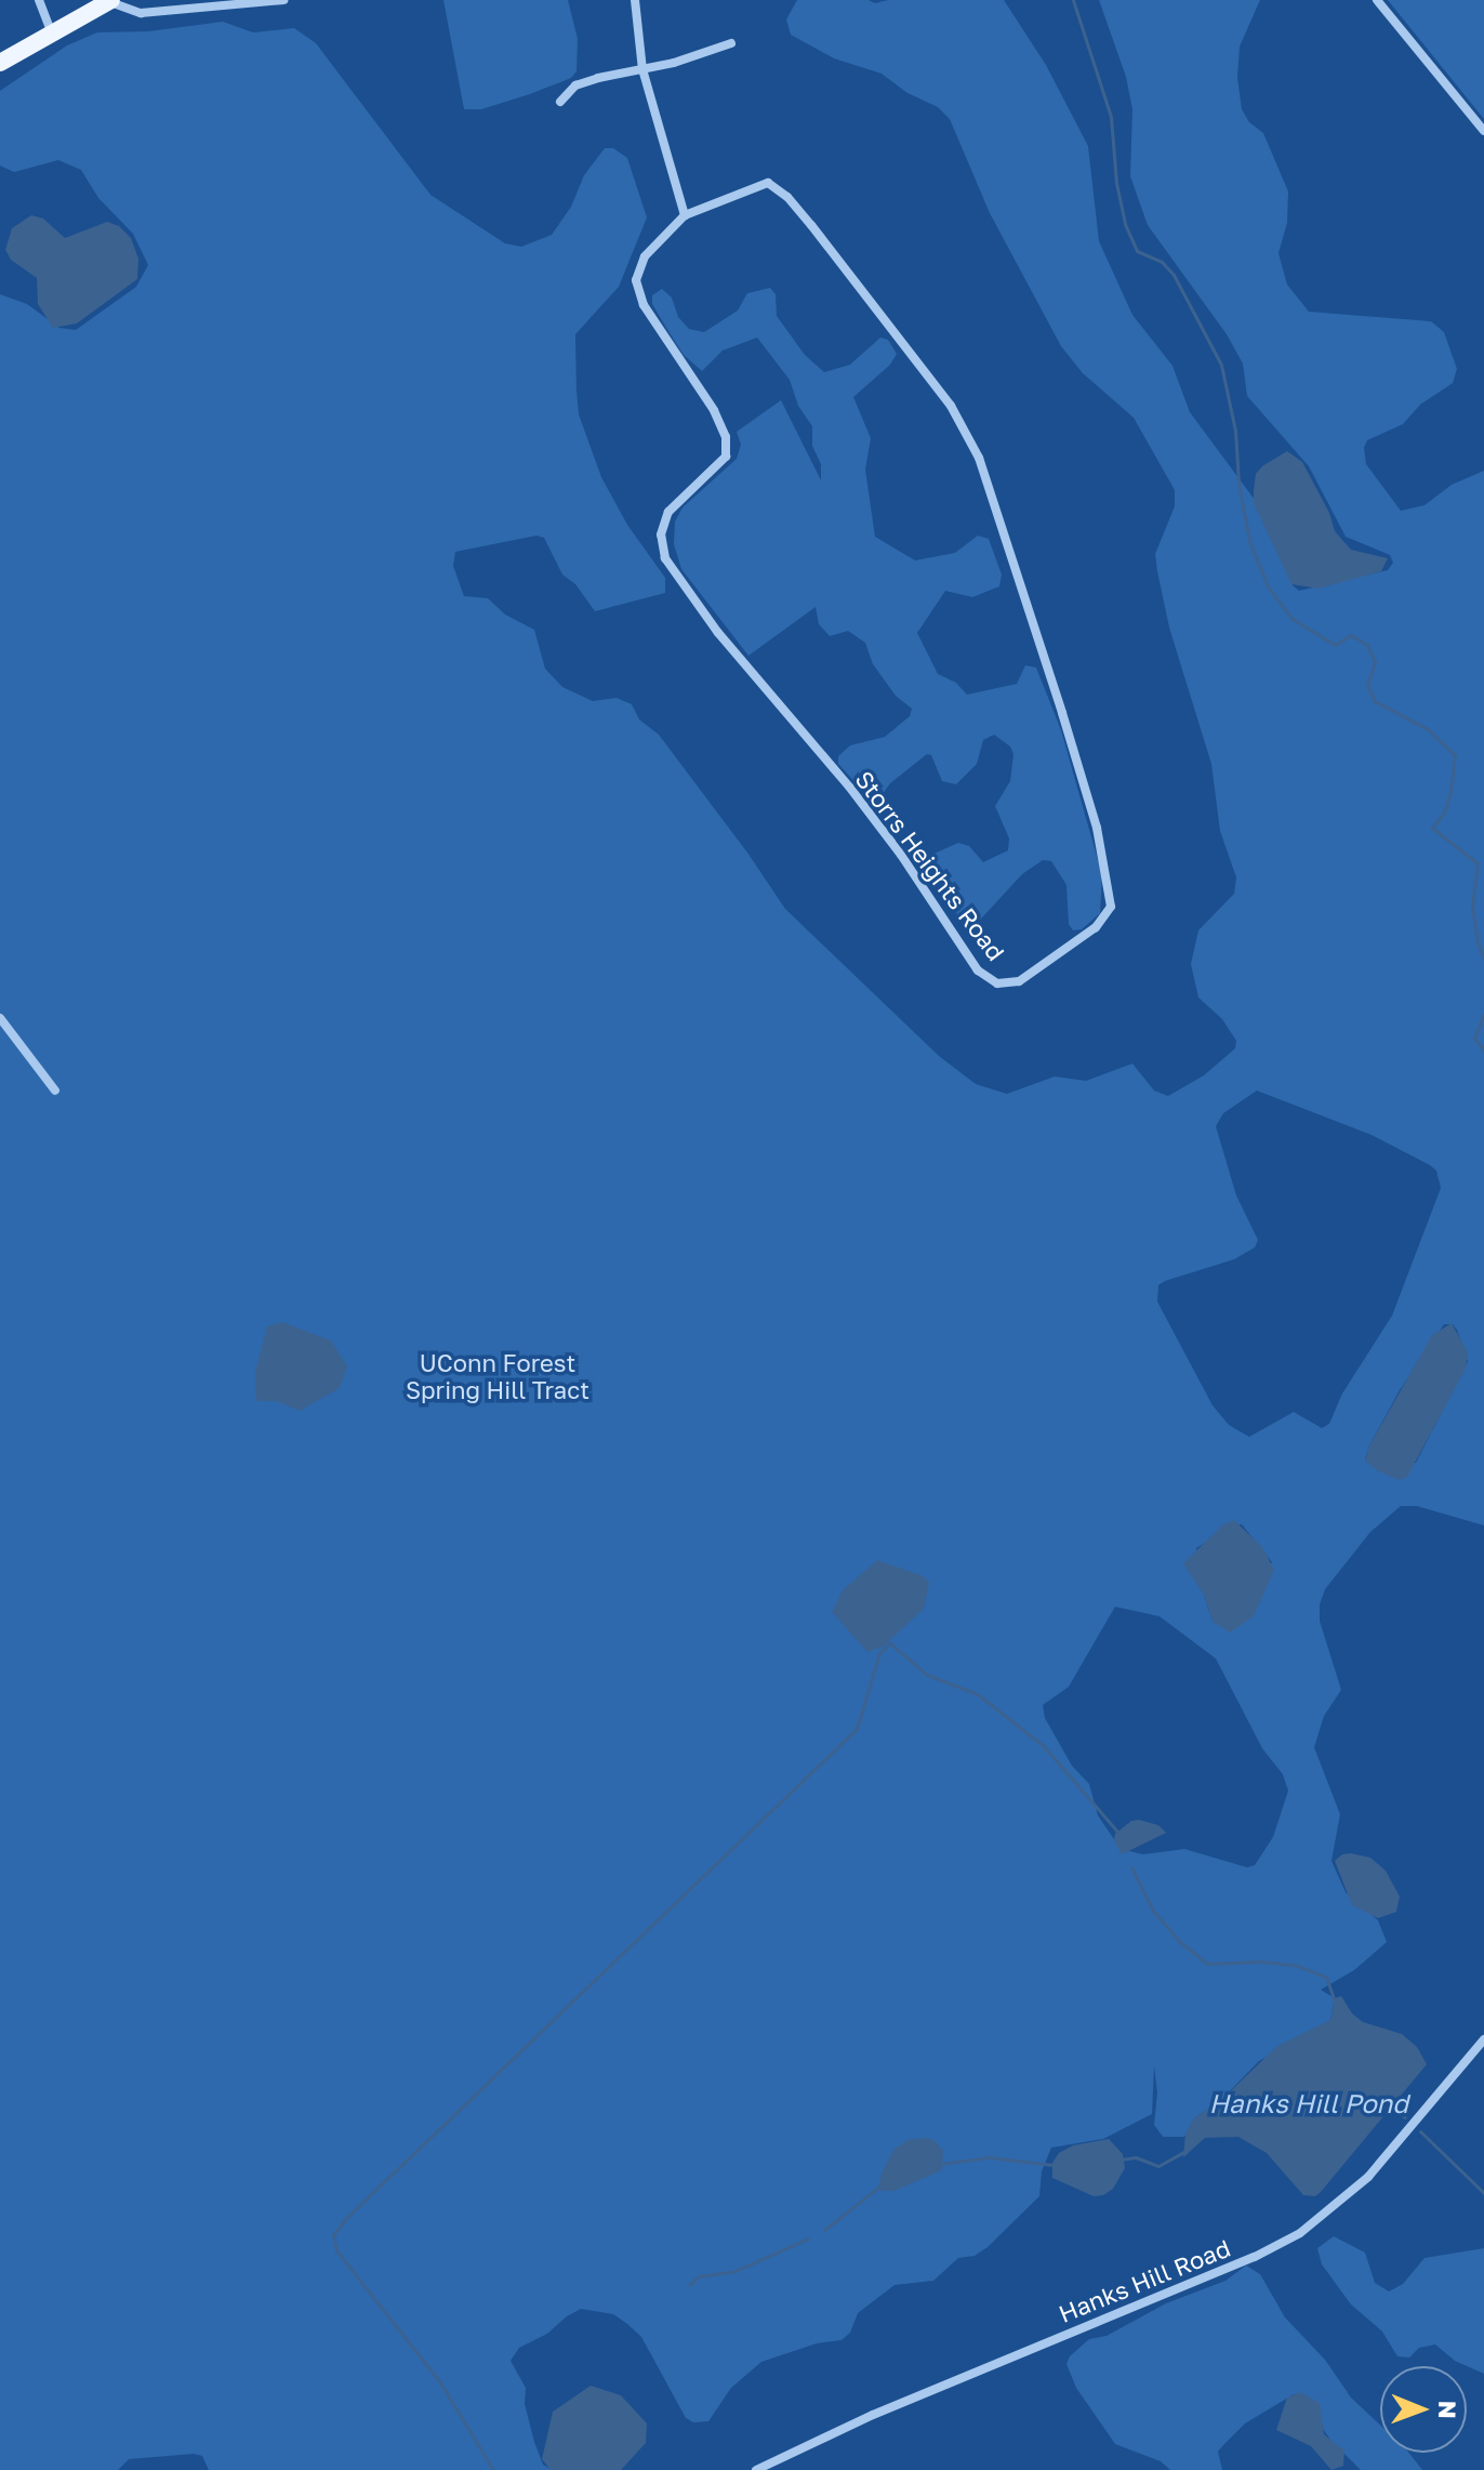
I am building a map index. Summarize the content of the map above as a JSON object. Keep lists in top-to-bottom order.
{
  "streets": {
    "street": ["Storrs Heights Road", "Hanks Hill Road"]
  },
  "water": ["Hanks Hill Pond"],
  "parks": ["UConn Forest Spring Hill Tract"],
  "north": "right"
}
